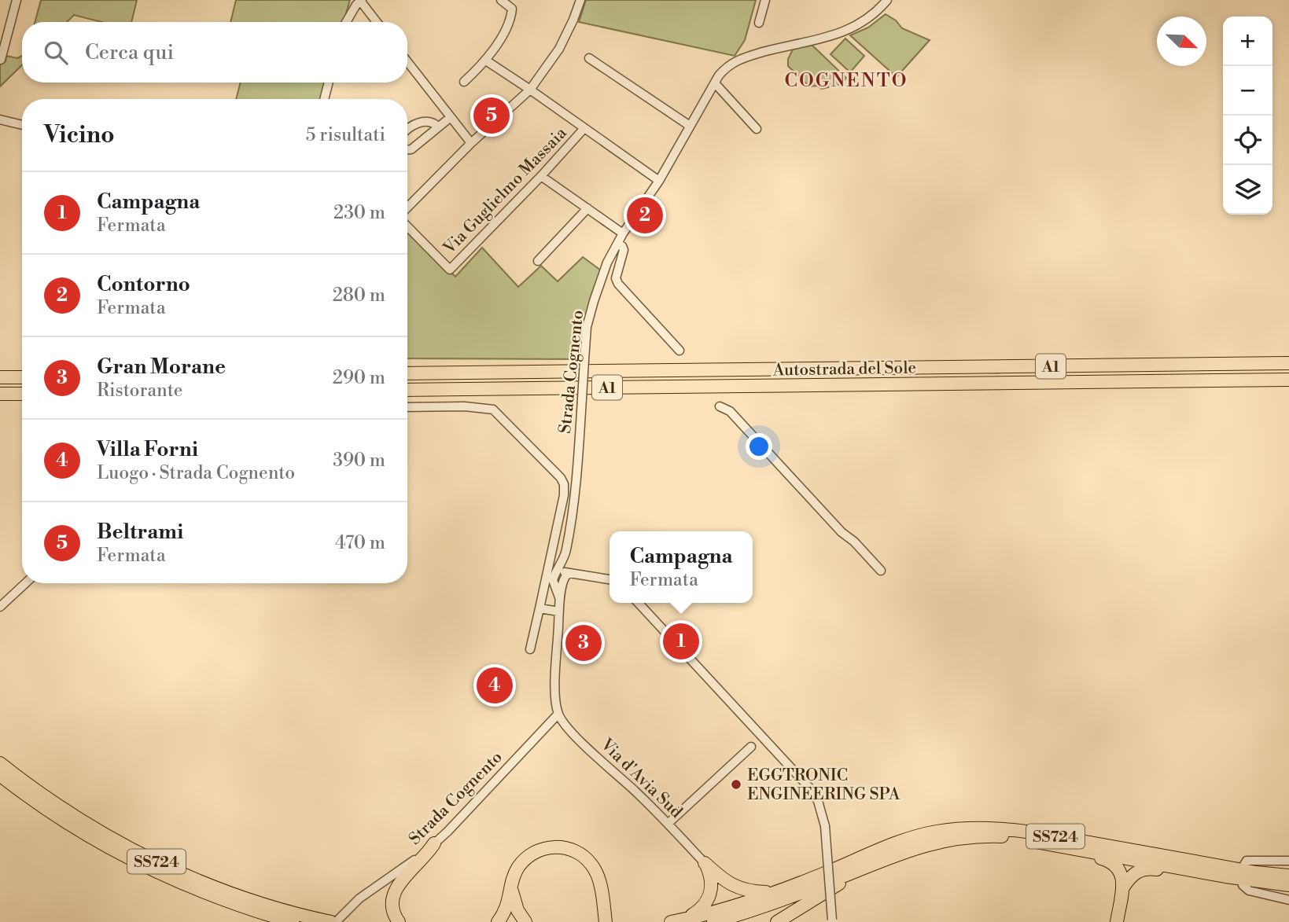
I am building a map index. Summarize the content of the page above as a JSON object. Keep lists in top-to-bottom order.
{
  "streets": {
    "highway": ["A1", "Autostrada del Sole", "SS724"],
    "street": ["Via Guglielmo Massaia", "Strada Cognento", "Via d'Avia Sud"]
  },
  "crossings": [
    ["Strada Cognento", "Via d'Avia Sud"],
    ["Strada Cognento", "SS724"]
  ],
  "districts": ["COGNENTO"],
  "places": ["EGGTRONIC ENGINEERING SPA"],
  "north": "bottom right",
  "page": {
    "map_buttons": ["+", "−"],
    "search": "Cerca qui",
    "pins": [
      "5",
      "2",
      "1",
      "3",
      "4"
    ],
    "heading": ["Vicino", "5 risultati"],
    "list": [
      {
        "mark": "1",
        "name": "Campagna",
        "note": "Fermata",
        "value": "230 m"
      },
      {
        "mark": "2",
        "name": "Contorno",
        "note": "Fermata",
        "value": "280 m"
      },
      {
        "mark": "3",
        "name": "Gran Morane",
        "note": "Ristorante",
        "value": "290 m"
      },
      {
        "mark": "4",
        "name": "Villa Forni",
        "note": "Luogo · Strada Cognento",
        "value": "390 m"
      },
      {
        "mark": "5",
        "name": "Beltrami",
        "note": "Fermata",
        "value": "470 m"
      }
    ],
    "popup": ["Campagna", "Fermata"]
  }
}
